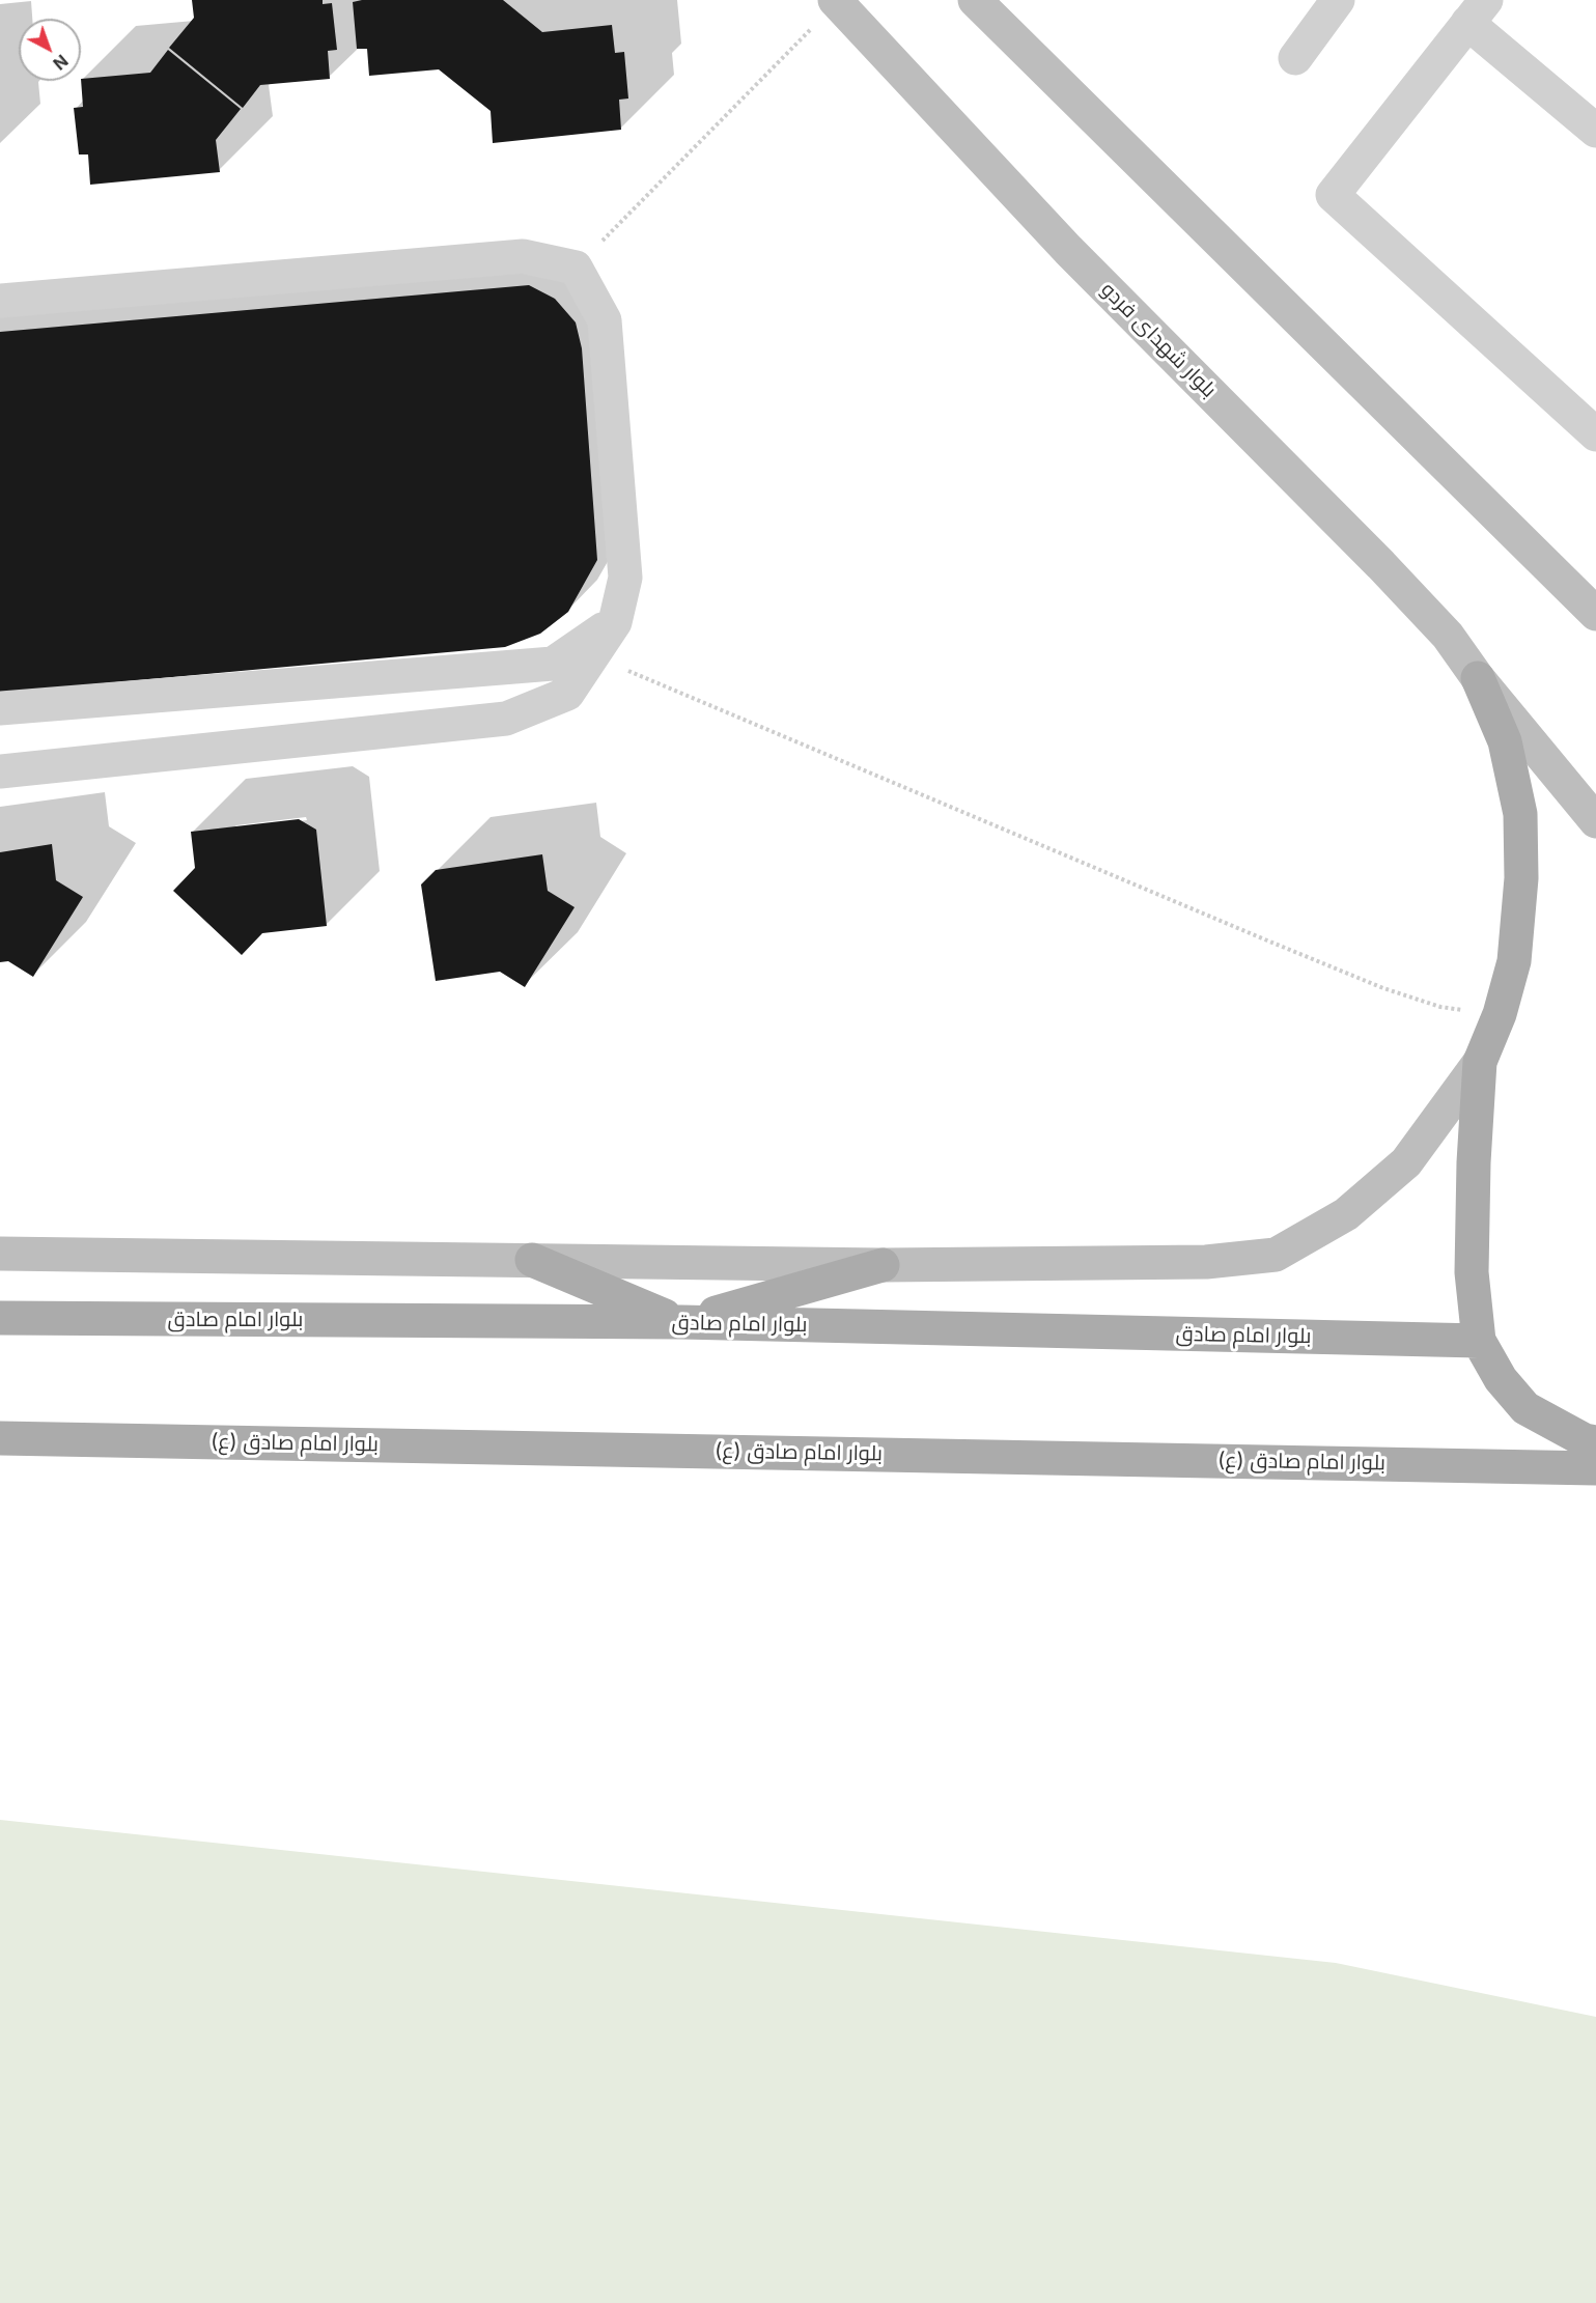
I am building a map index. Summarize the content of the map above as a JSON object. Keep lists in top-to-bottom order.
{
  "streets": {
    "main road": ["بلوار شهدای فردو", "بلوار امام صادق", "بلوار امام صادق (ع)"]
  },
  "north": "bottom right"
}
